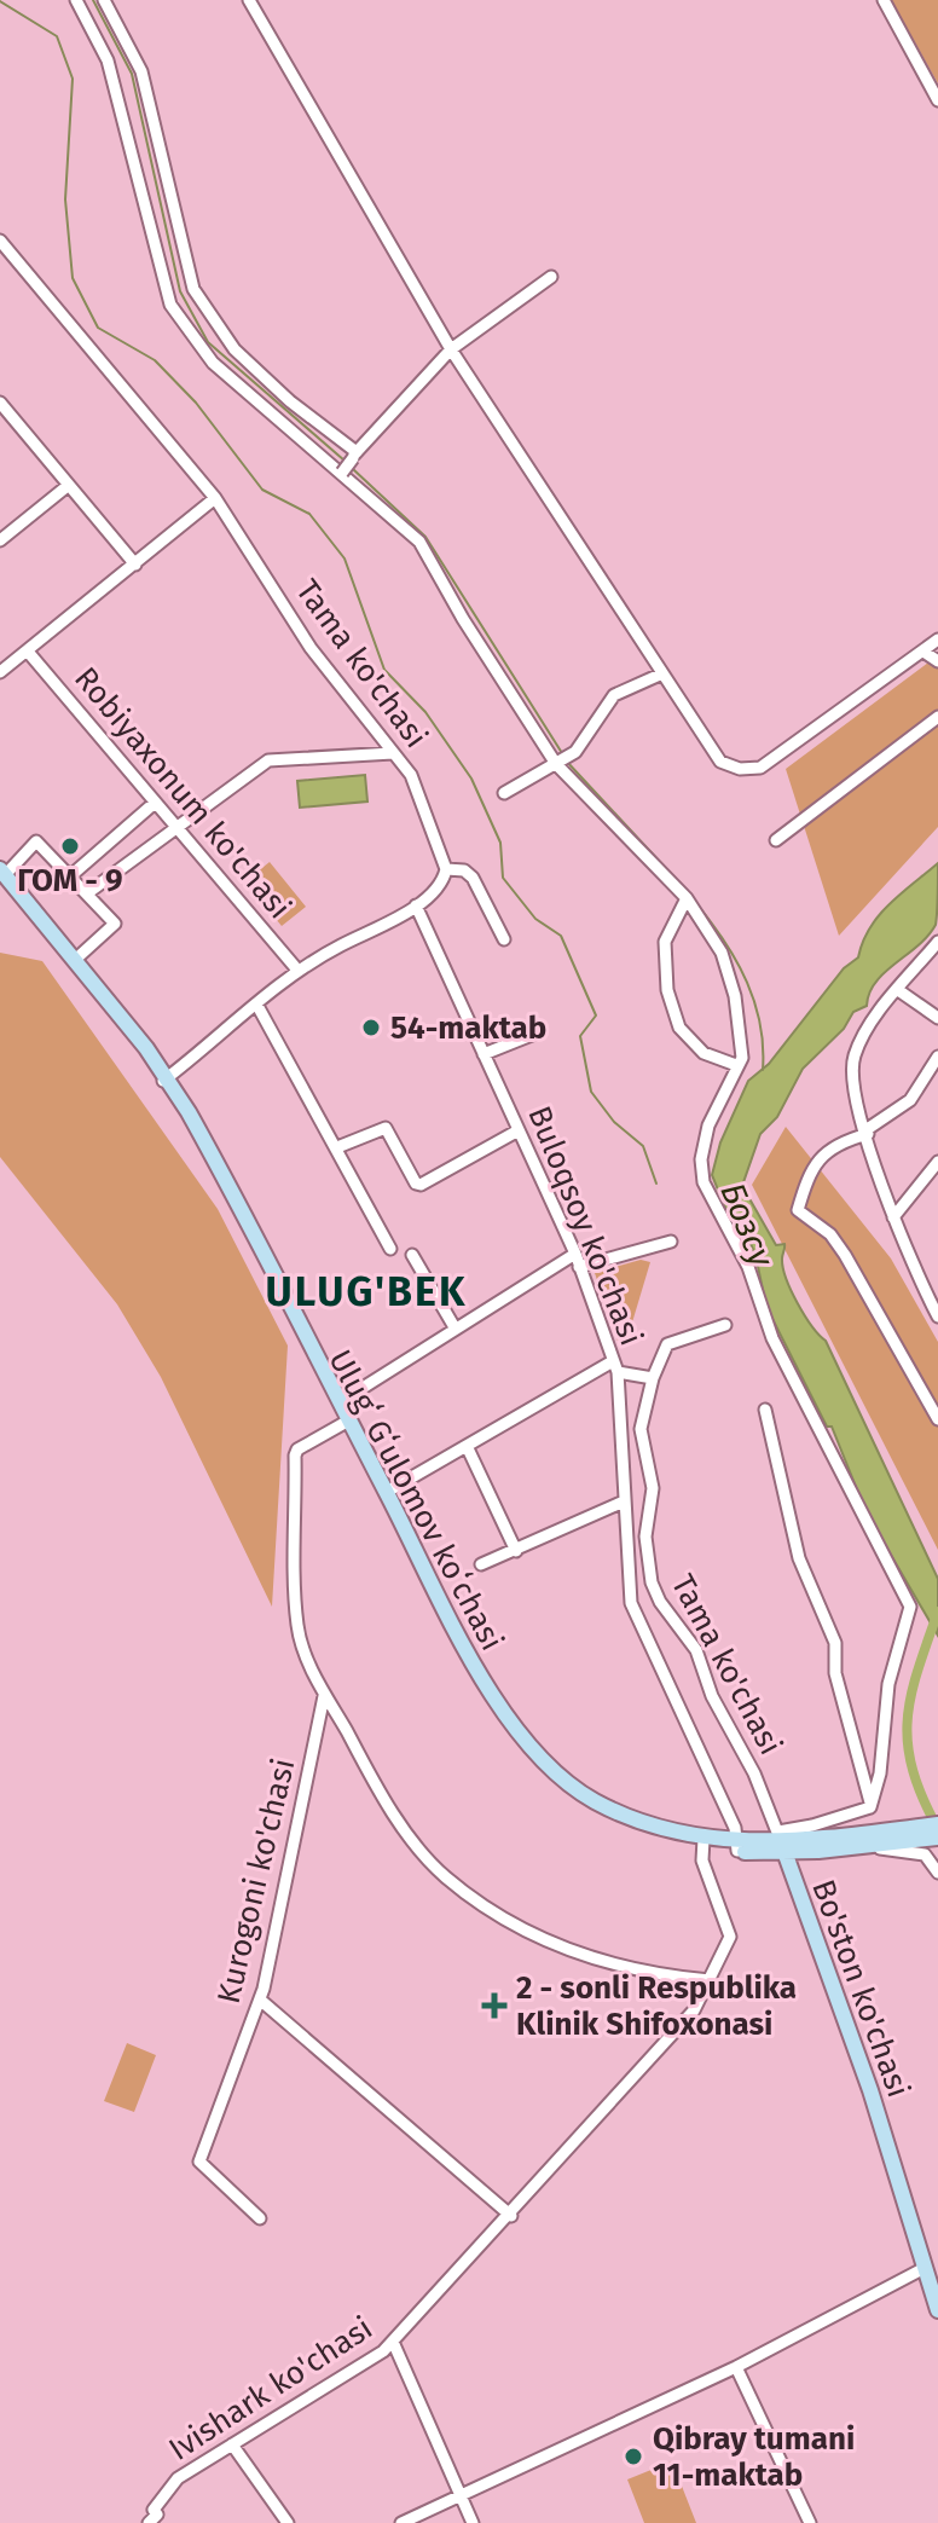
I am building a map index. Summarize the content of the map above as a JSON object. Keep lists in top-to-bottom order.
{
  "streets": {
    "main road": ["Ulugʻ Gʻulomov koʻchasi", "Bo'ston ko'chasi"],
    "street": [
      "Tama ko'chasi",
      "Robiyaxonum ko'chasi",
      "Buloqsoy ko'chasi",
      "Kurogoni ko'chasi",
      "Ivishark ko'chasi"
    ]
  },
  "crossings": [
    ["Tama ko'chasi", "Ulugʻ Gʻulomov koʻchasi"],
    ["Tama ko'chasi", "Bo'ston ko'chasi"],
    ["Buloqsoy ko'chasi", "Ulugʻ Gʻulomov koʻchasi"],
    ["Ulugʻ Gʻulomov koʻchasi", "Bo'ston ko'chasi"],
    ["Ulugʻ Gʻulomov koʻchasi", "Ivishark ko'chasi"]
  ],
  "districts": ["ULUG'BEK"],
  "water": ["Бозсу"],
  "places": {
    "other": ["ГОМ - 9", "54-maktab", "Qibray tumani 11-maktab"],
    "health": ["2 - sonli Respublika Klinik Shifoxonasi"]
  }
}
